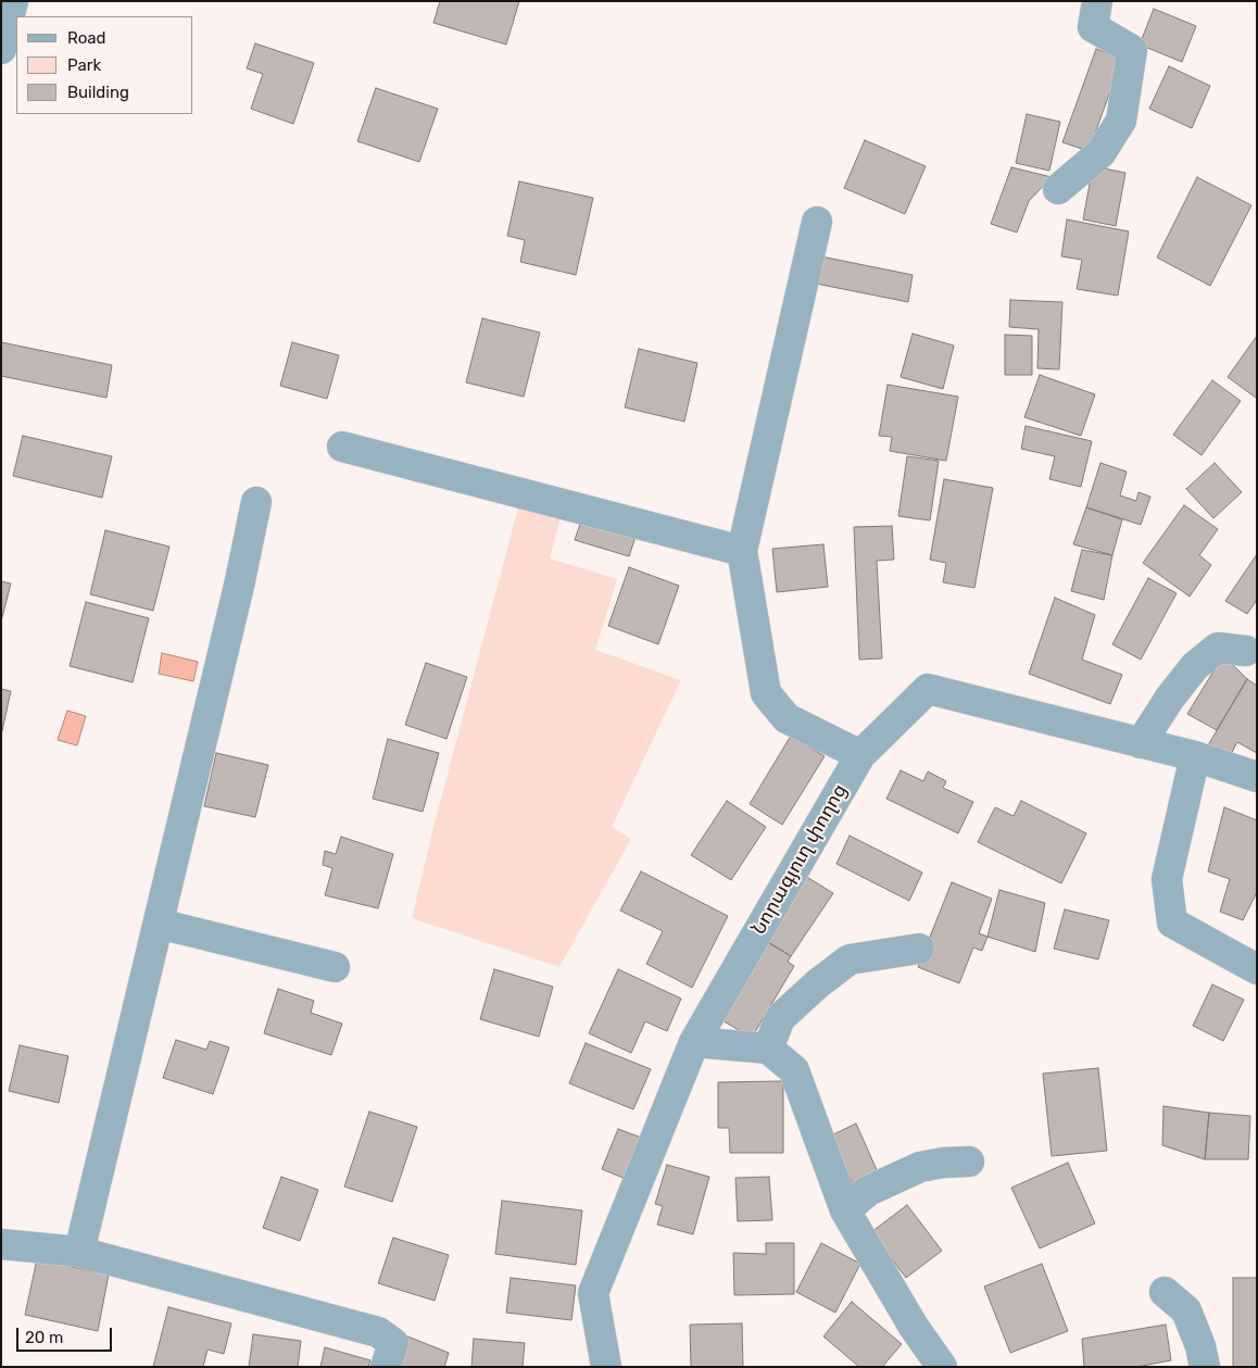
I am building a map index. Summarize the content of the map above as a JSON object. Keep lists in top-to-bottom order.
{
  "streets": {
    "street": ["Նորագյուղ փողոց"]
  },
  "legend": ["Road", "Park", "Building"],
  "scale_bar": "20 m"
}
